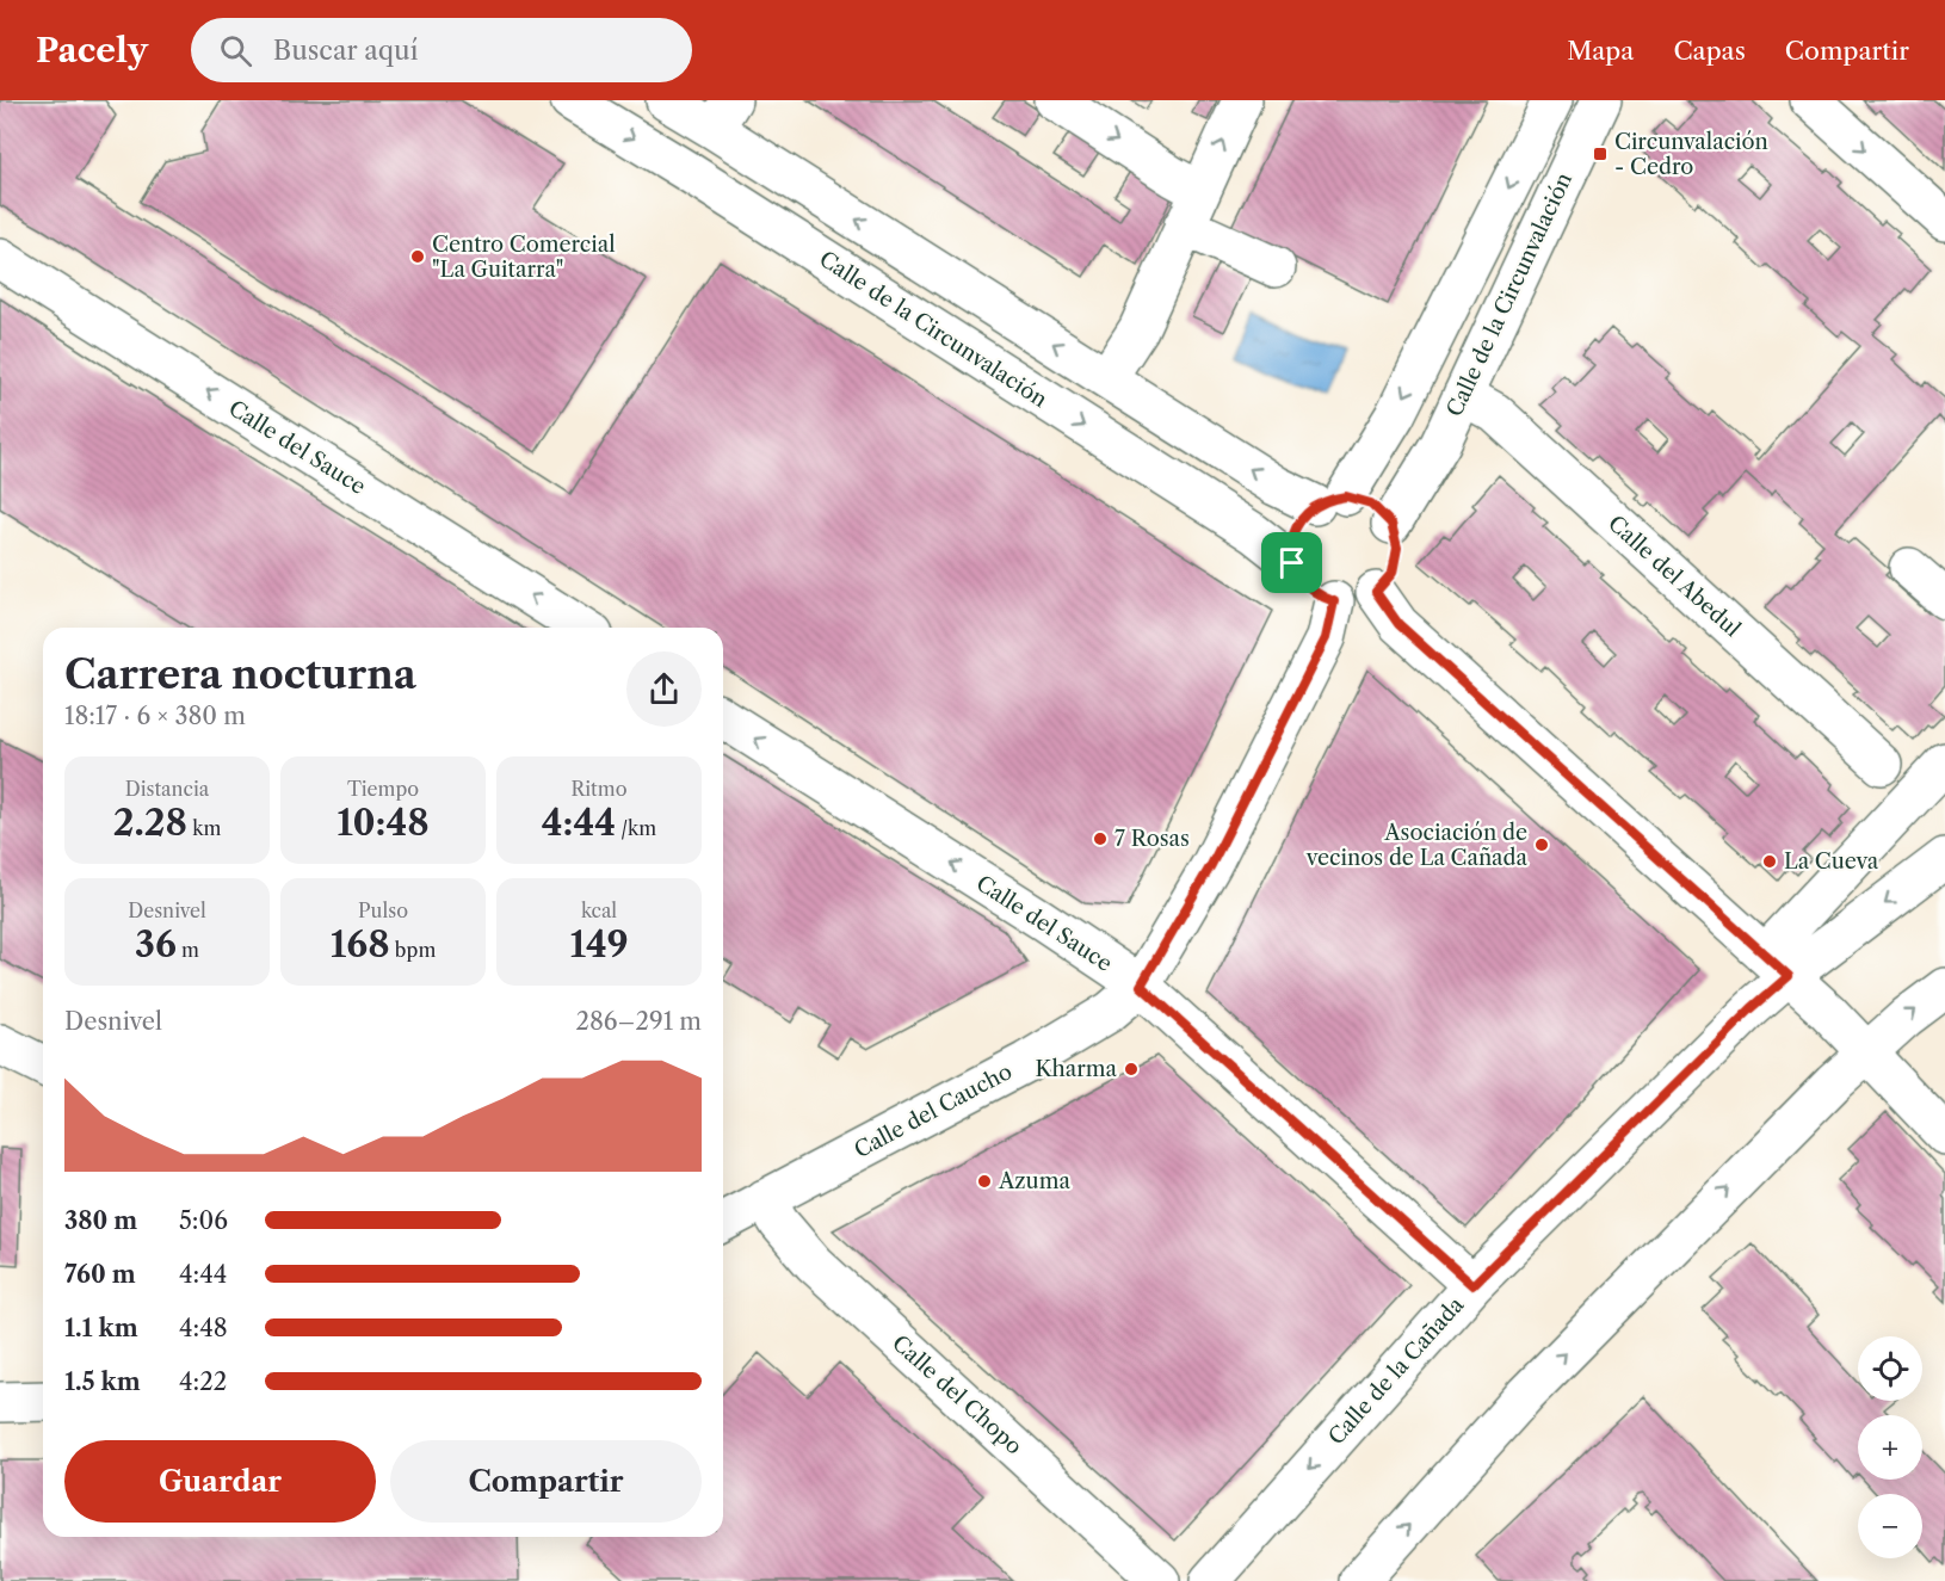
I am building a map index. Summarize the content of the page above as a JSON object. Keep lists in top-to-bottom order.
{
  "streets": {
    "street": [
      "Calle de la Circunvalación",
      "Calle del Sauce",
      "Calle del Abedul",
      "Calle del Caucho",
      "Calle de la Cañada",
      "Calle del Chopo"
    ]
  },
  "crossings": [
    ["Calle de la Circunvalación", "Calle del Abedul"],
    ["Calle de la Circunvalación", "Calle del Caucho"],
    ["Calle del Sauce", "Calle del Caucho"],
    ["Calle del Sauce", "Calle de la Cañada"],
    ["Calle del Caucho", "Calle del Chopo"]
  ],
  "one_way": ["Calle del Sauce"],
  "places": {
    "transit": ["Circunvalación - Cedro"],
    "other": [
      "Centro Comercial \"La Guitarra\"",
      "7 Rosas",
      "Asociación de vecinos de La Cañada",
      "La Cueva",
      "Kharma",
      "Azuma"
    ]
  },
  "page": {
    "header": "Pacely",
    "search": "Buscar aquí",
    "nav": ["Mapa", "Capas", "Compartir"],
    "heading": ["Carrera nocturna", "18:17 · 6 × 380 m"],
    "stats": [
      ["Distancia", "2.28 km"],
      ["Tiempo", "10:48"],
      ["Ritmo", "4:44 /km"],
      ["Desnivel", "36 m"],
      ["Pulso", "168 bpm"],
      ["kcal", "149"]
    ],
    "chart": ["Desnivel", "286–291 m"],
    "list": [
      {
        "name": "380 m",
        "note": "5:06"
      },
      {
        "name": "760 m",
        "note": "4:44"
      },
      {
        "name": "1.1 km",
        "note": "4:48"
      },
      {
        "name": "1.5 km",
        "note": "4:22"
      }
    ],
    "map_buttons": ["+", "−"],
    "buttons": ["Guardar", "Compartir"]
  }
}
